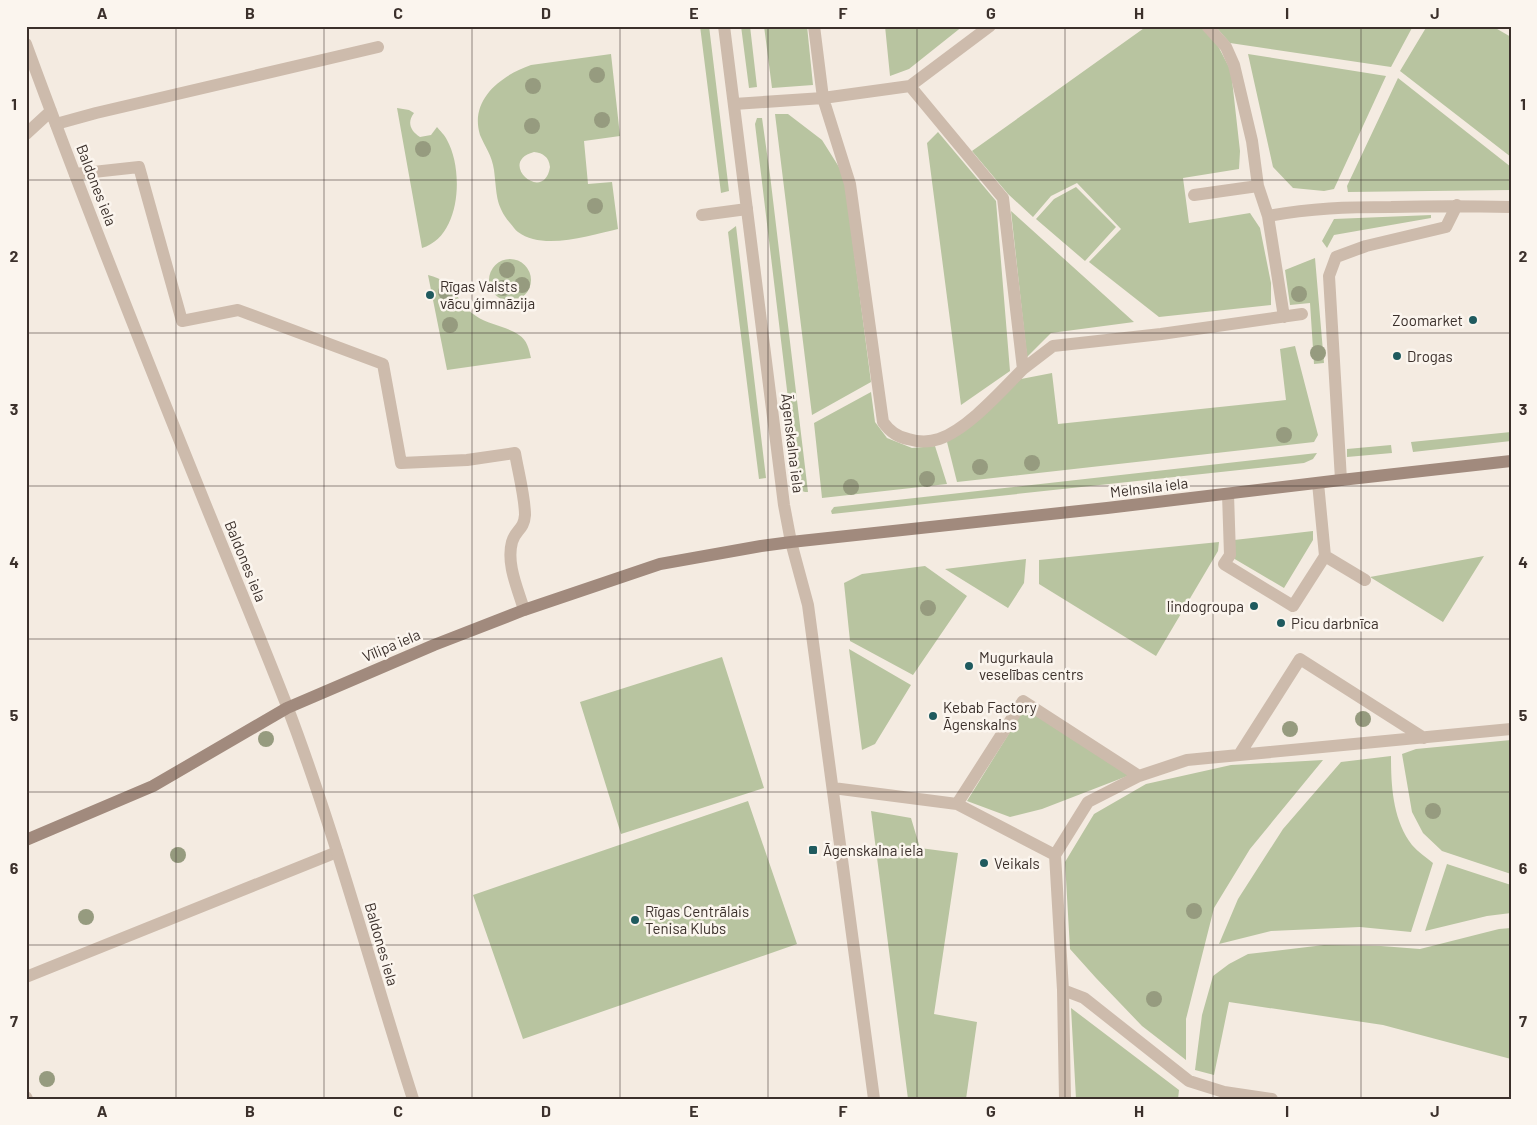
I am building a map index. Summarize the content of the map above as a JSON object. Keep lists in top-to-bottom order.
{
  "streets": {
    "street": [
      "Baldones iela",
      "Āgenskalna iela",
      "Melnsila iela",
      "Vīlipa iela"
    ]
  },
  "crossings": [
    ["Baldones iela", "Vīlipa iela"],
    ["Āgenskalna iela", "Melnsila iela"],
    ["Āgenskalna iela", "Vīlipa iela"],
    ["Melnsila iela", "Vīlipa iela"]
  ],
  "places": {
    "other": [
      "Rīgas Valsts vācu ģimnāzija",
      "Zoomarket",
      "Drogas",
      "lindogroupa",
      "Picu darbnīca",
      "Mugurkaula veselības centrs",
      "Kebab Factory Āgenskalns",
      "Veikals",
      "Rīgas Centrālais Tenisa Klubs"
    ],
    "transit": ["Āgenskalna iela"]
  },
  "grid": {
    "columns": [
      "A",
      "B",
      "C",
      "D",
      "E",
      "F",
      "G",
      "H",
      "I",
      "J"
    ],
    "rows": [
      "1",
      "2",
      "3",
      "4",
      "5",
      "6",
      "7"
    ]
  }
}
